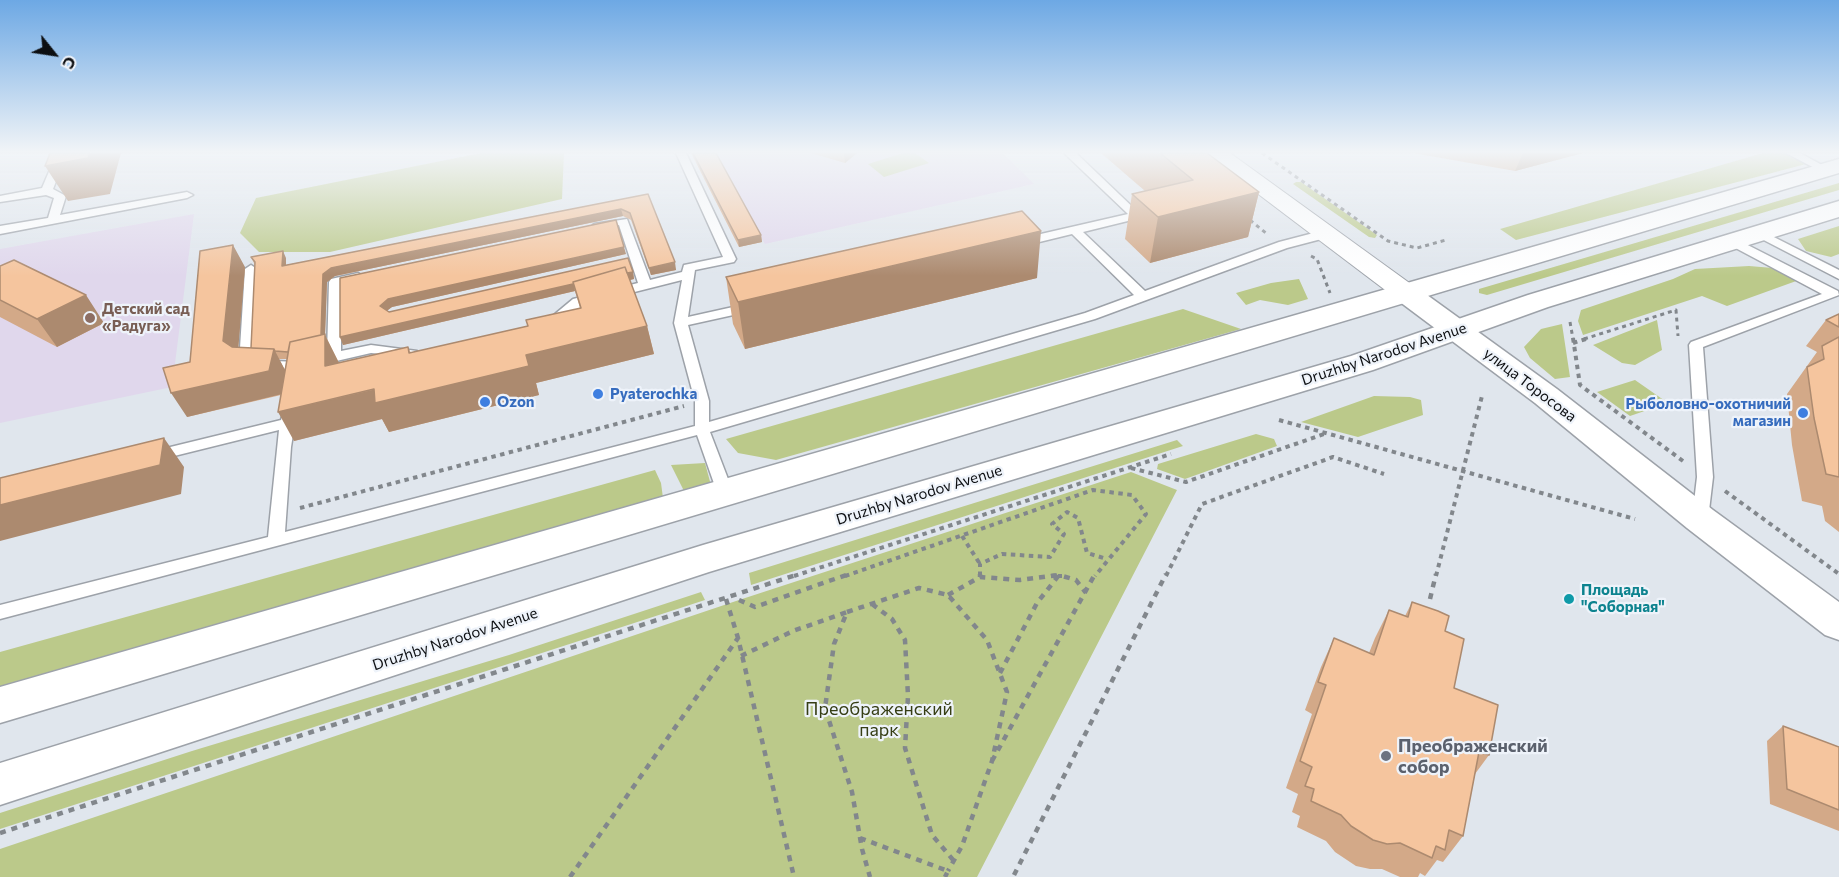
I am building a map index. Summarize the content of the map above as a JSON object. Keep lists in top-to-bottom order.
{
  "streets": {
    "main road": ["Druzhby Narodov Avenue", "улица Торосова"]
  },
  "crossings": [
    ["Druzhby Narodov Avenue", "улица Торосова"]
  ],
  "parks": ["Преображенский парк"],
  "places": [
    "Детский сад «Радуга»",
    "Pyaterochka",
    "Ozon",
    "Рыболовно-охотничий магазин",
    "Площадь \"Соборная\"",
    "Преображенский собор"
  ],
  "north": "bottom right"
}
